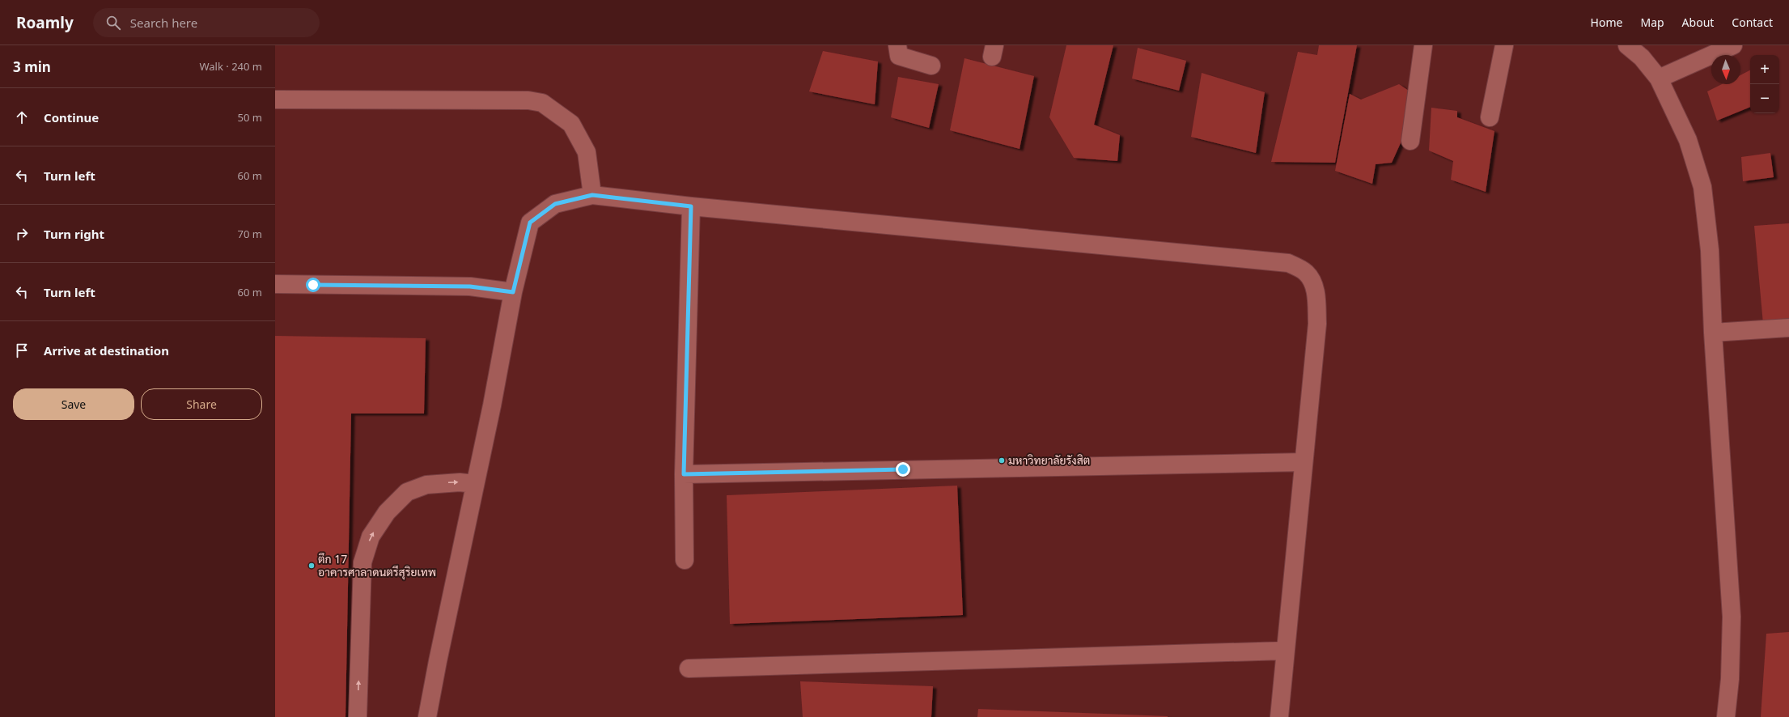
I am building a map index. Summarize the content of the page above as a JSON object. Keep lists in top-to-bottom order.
{
  "places": ["มหาวิทยาลัยรังสิต", "ตึก 17 อาคารศาลาดนตรีสุริยเทพ"],
  "north": "bottom",
  "page": {
    "header": "Roamly",
    "search": "Search here",
    "nav": [
      "Home",
      "Map",
      "About",
      "Contact"
    ],
    "heading": ["3 min", "Walk · 240 m"],
    "map_buttons": ["+", "−"],
    "list": [
      ["Continue", "50 m"],
      ["Turn left", "60 m"],
      ["Turn right", "70 m"],
      ["Turn left", "60 m"],
      "Arrive at destination"
    ],
    "buttons": ["Save", "Share"]
  }
}
